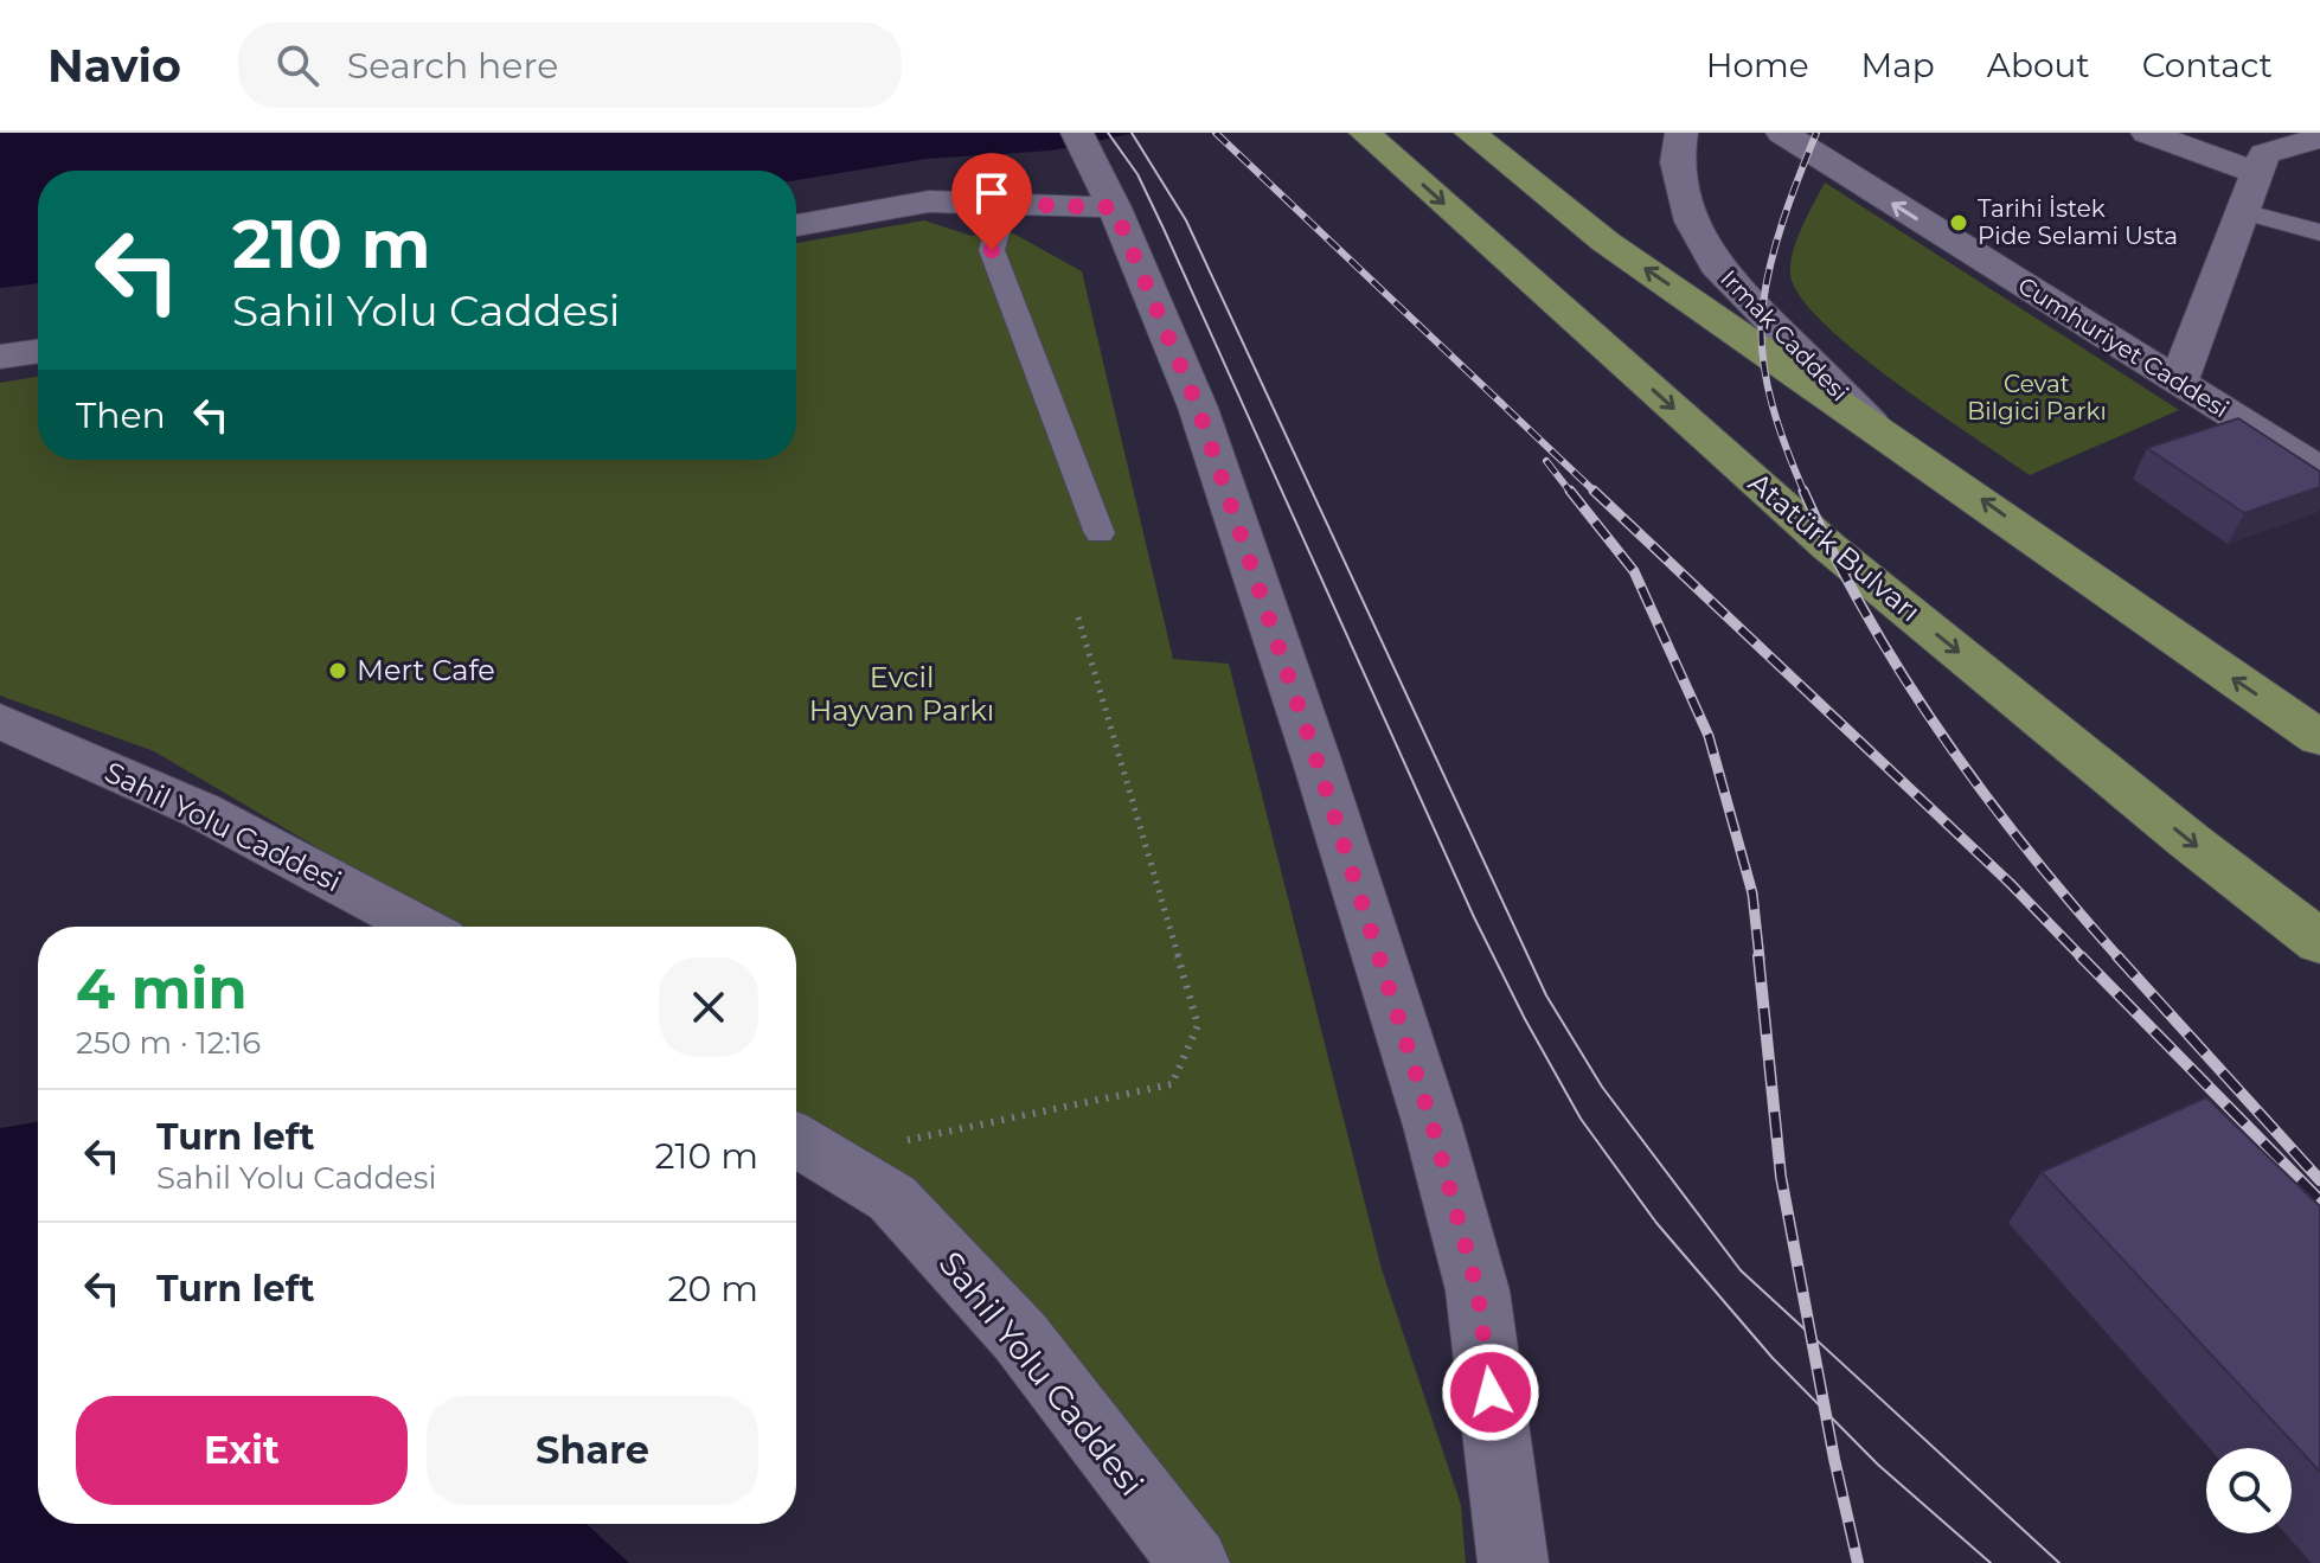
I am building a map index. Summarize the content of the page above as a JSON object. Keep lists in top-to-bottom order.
{
  "streets": {
    "main road": ["Atatürk Bulvarı"],
    "street": ["Irmak Caddesi", "Cumhuriyet Caddesi", "Sahil Yolu Caddesi"]
  },
  "one_way": ["Cumhuriyet Caddesi"],
  "parks": ["Cevat Bilgici Parkı", "Evcil Hayvan Parkı"],
  "places": ["Tarihi İstek Pide Selami Usta", "Mert Cafe"],
  "page": {
    "header": "Navio",
    "search": "Search here",
    "nav": [
      "Home",
      "Map",
      "About",
      "Contact"
    ],
    "turn": ["210 m", "Sahil Yolu Caddesi"],
    "then": "Then",
    "heading": ["4 min", "250 m · 12:16"],
    "list": [
      {
        "name": "Turn left",
        "note": "Sahil Yolu Caddesi",
        "value": "210 m"
      },
      {
        "name": "Turn left",
        "value": "20 m"
      }
    ],
    "buttons": ["Exit", "Share"]
  }
}
